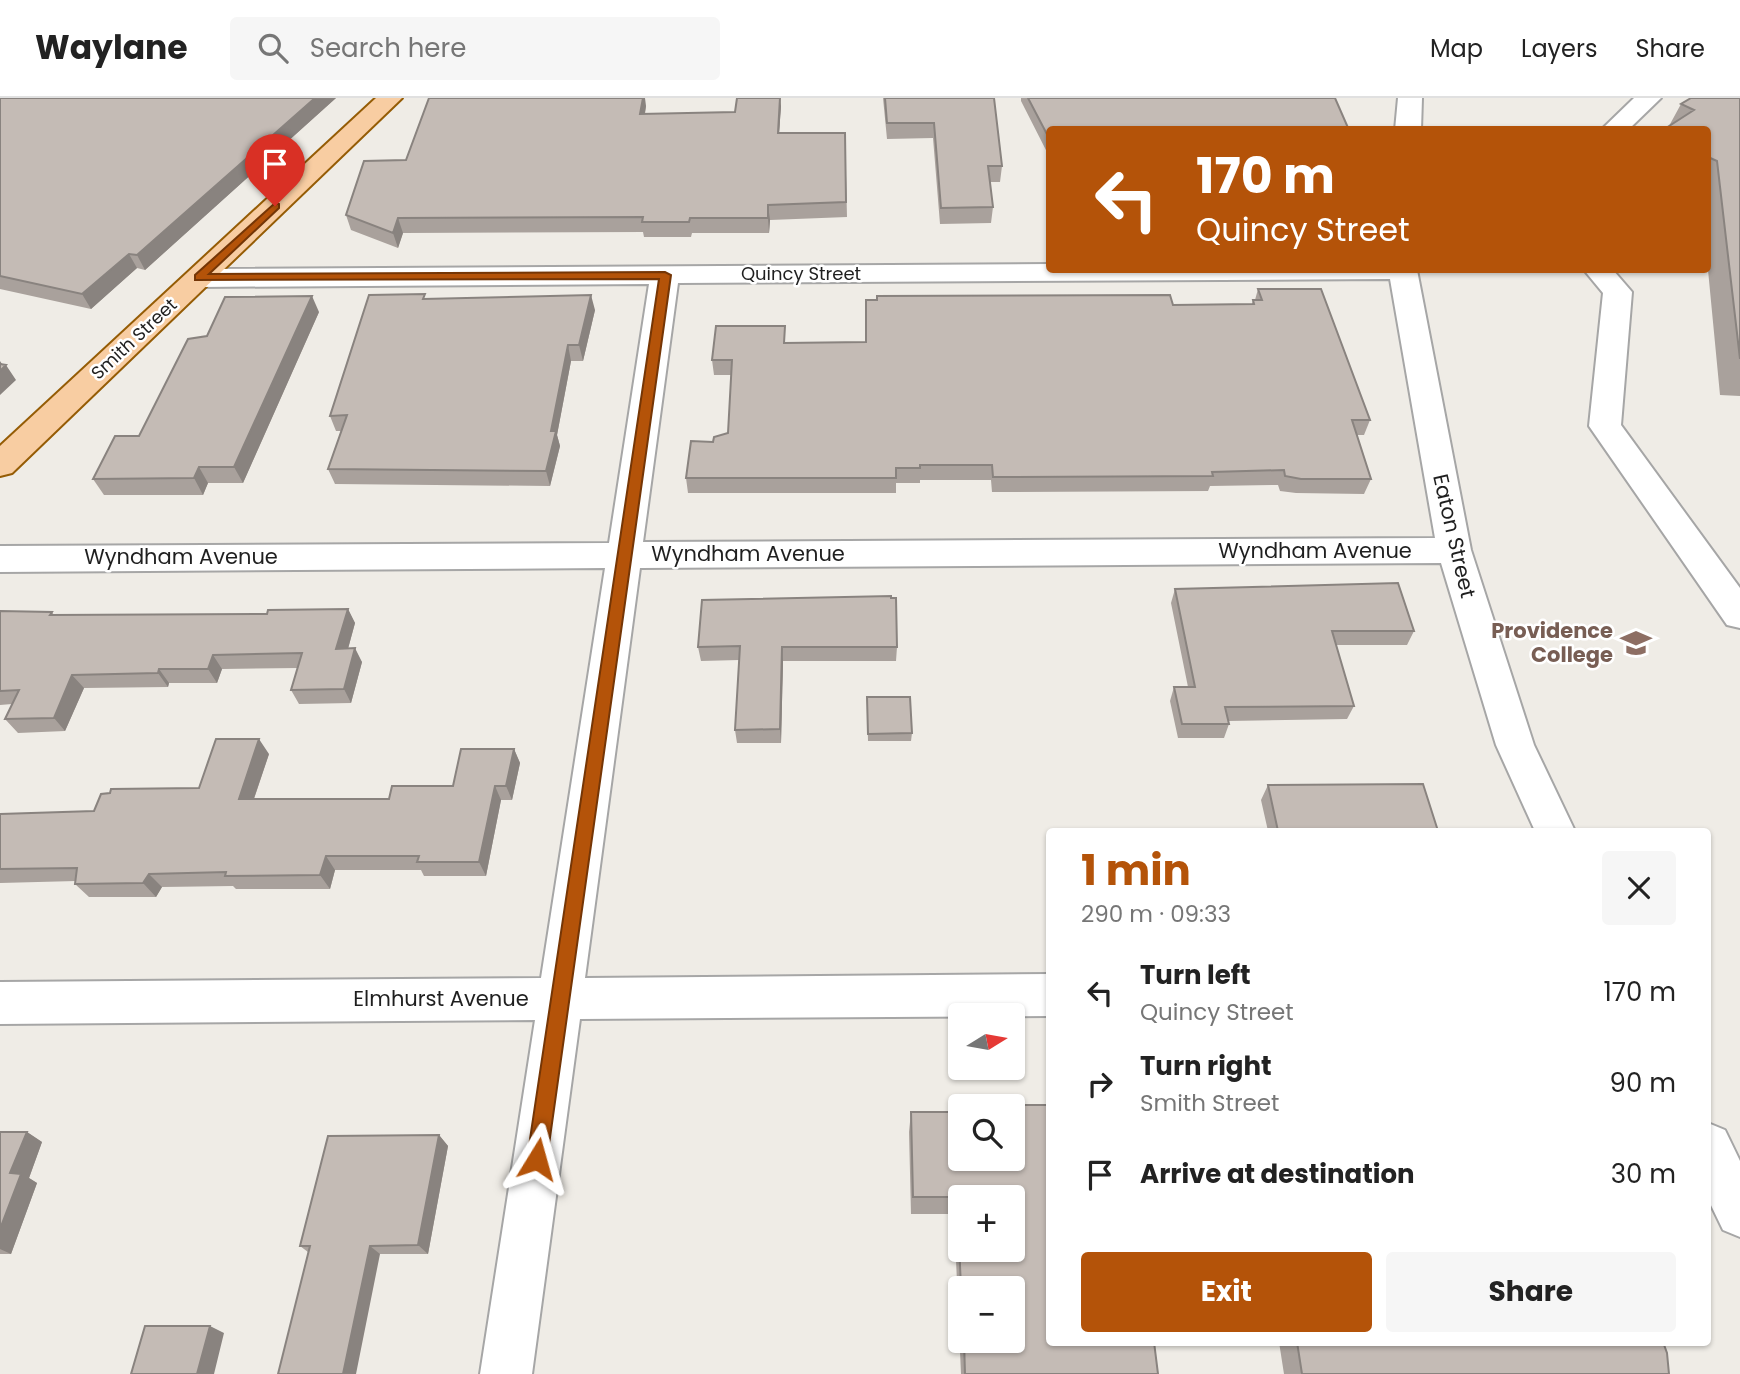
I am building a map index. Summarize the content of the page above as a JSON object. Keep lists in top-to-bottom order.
{
  "streets": {
    "main road": ["Smith Street"],
    "street": [
      "Quincy Street",
      "Eaton Street",
      "Wyndham Avenue",
      "Elmhurst Avenue"
    ]
  },
  "crossings": [
    ["Quincy Street", "Smith Street"],
    ["Eaton Street", "Wyndham Avenue"]
  ],
  "places": {
    "school or university": ["Providence College"]
  },
  "north": "right",
  "page": {
    "header": "Waylane",
    "search": "Search here",
    "nav": ["Map", "Layers", "Share"],
    "turn": ["170 m", "Quincy Street"],
    "heading": ["1 min", "290 m · 09:33"],
    "list": [
      {
        "name": "Turn left",
        "note": "Quincy Street",
        "value": "170 m"
      },
      {
        "name": "Turn right",
        "note": "Smith Street",
        "value": "90 m"
      },
      {
        "name": "Arrive at destination",
        "value": "30 m"
      }
    ],
    "map_buttons": ["+", "−"],
    "buttons": ["Exit", "Share"]
  }
}
